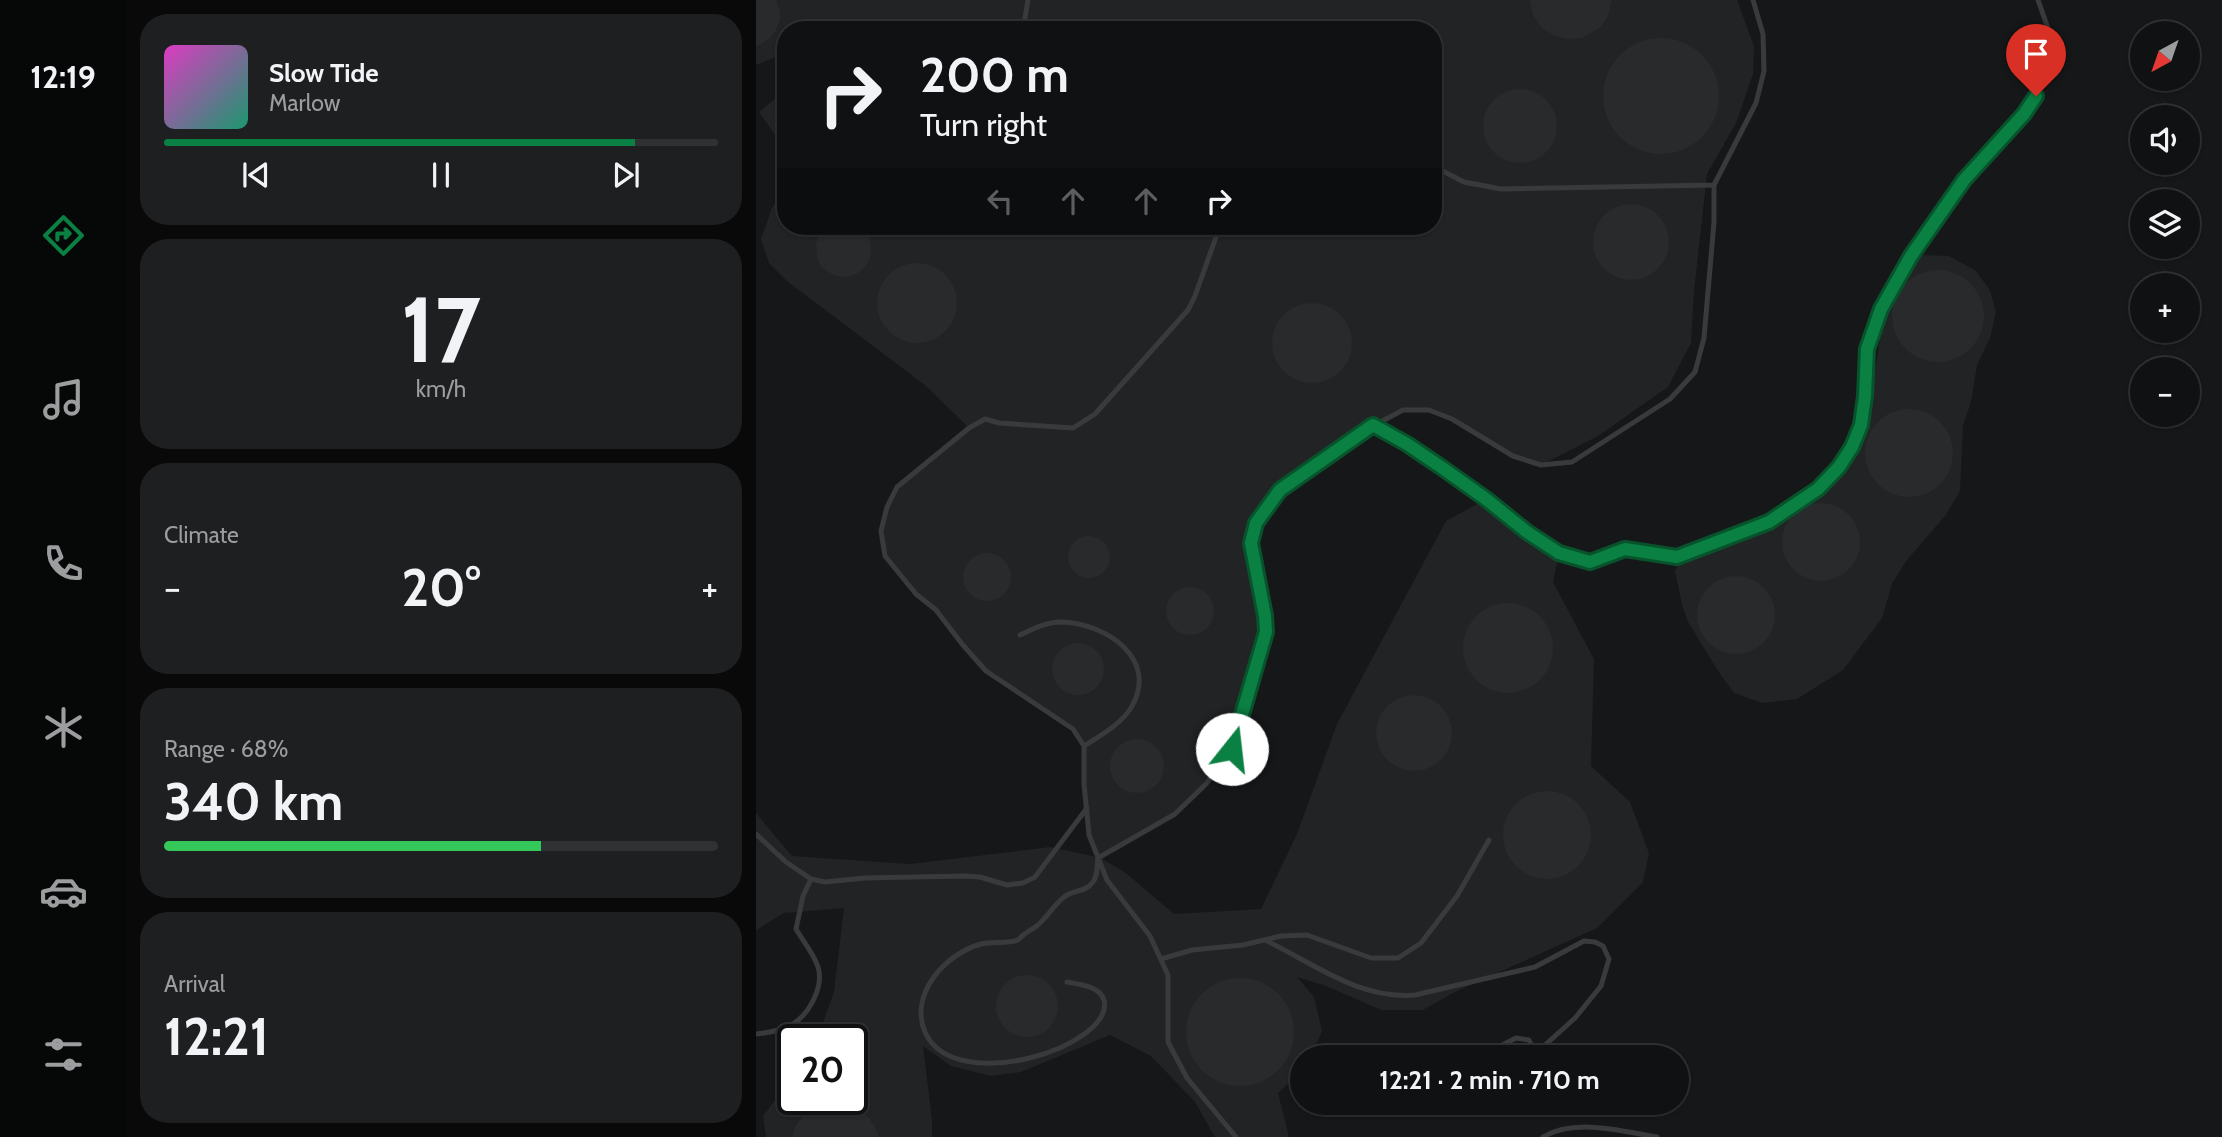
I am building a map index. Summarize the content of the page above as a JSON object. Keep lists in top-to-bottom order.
{
  "north": "bottom left",
  "page": {
    "tabs": "12:19",
    "map_buttons": ["+", "−"],
    "turn": ["200 m", "Turn right"],
    "song": ["Slow Tide", "Marlow"],
    "tile": [
      ["17", "km/h"],
      "Climate",
      ["Range · 68%", "340 km"],
      ["Arrival", "12:21"]
    ],
    "heat": ["−", "20°", "+"],
    "limit": "20",
    "trip": "12:21 · 2 min · 710 m"
  }
}
